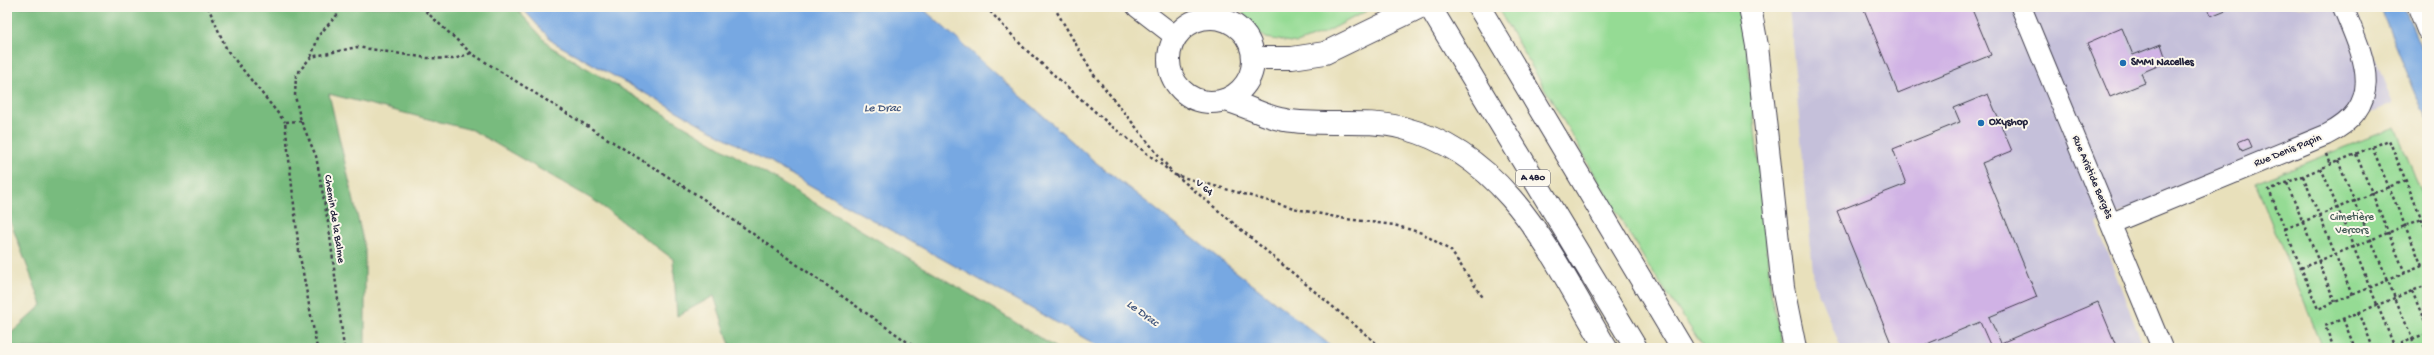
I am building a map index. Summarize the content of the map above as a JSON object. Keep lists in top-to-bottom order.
{
  "streets": {
    "main road": ["A 480"],
    "street": ["Rue Denis Papin", "Rue Aristide Bergès"],
    "path": ["V 64", "Chemin de la Balme"]
  },
  "crossings": [
    ["Rue Denis Papin", "Rue Aristide Bergès"]
  ],
  "water": ["Le Drac"],
  "parks": ["Cimetière Vercors"],
  "places": ["SMMI Nacelles", "Oxyshop"]
}
